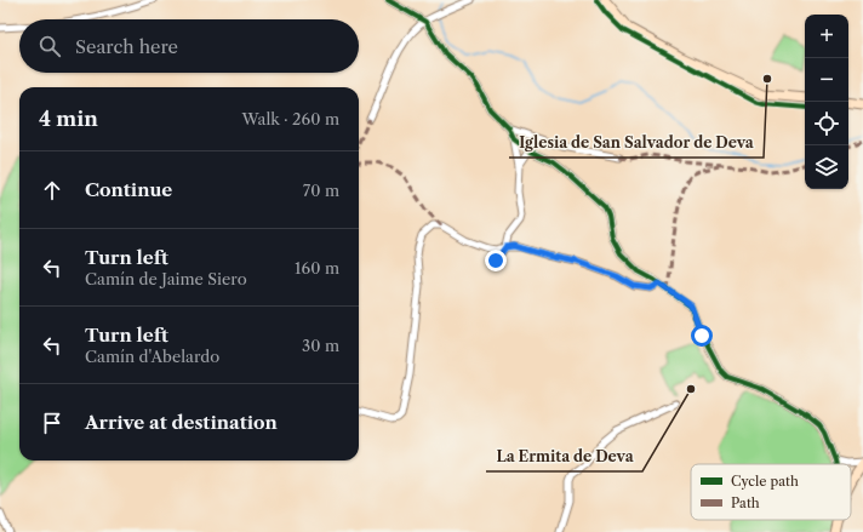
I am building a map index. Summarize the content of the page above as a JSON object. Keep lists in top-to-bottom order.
{
  "places": ["Iglesia de San Salvador de Deva", "La Ermita de Deva"],
  "legend": ["Cycle path", "Path"],
  "page": {
    "map_buttons": ["+", "−"],
    "search": "Search here",
    "heading": ["4 min", "Walk · 260 m"],
    "list": [
      ["Continue", "70 m"],
      ["Turn left", "Camín de Jaime Siero", "160 m"],
      ["Turn left", "Camín d'Abelardo", "30 m"],
      "Arrive at destination"
    ]
  }
}
